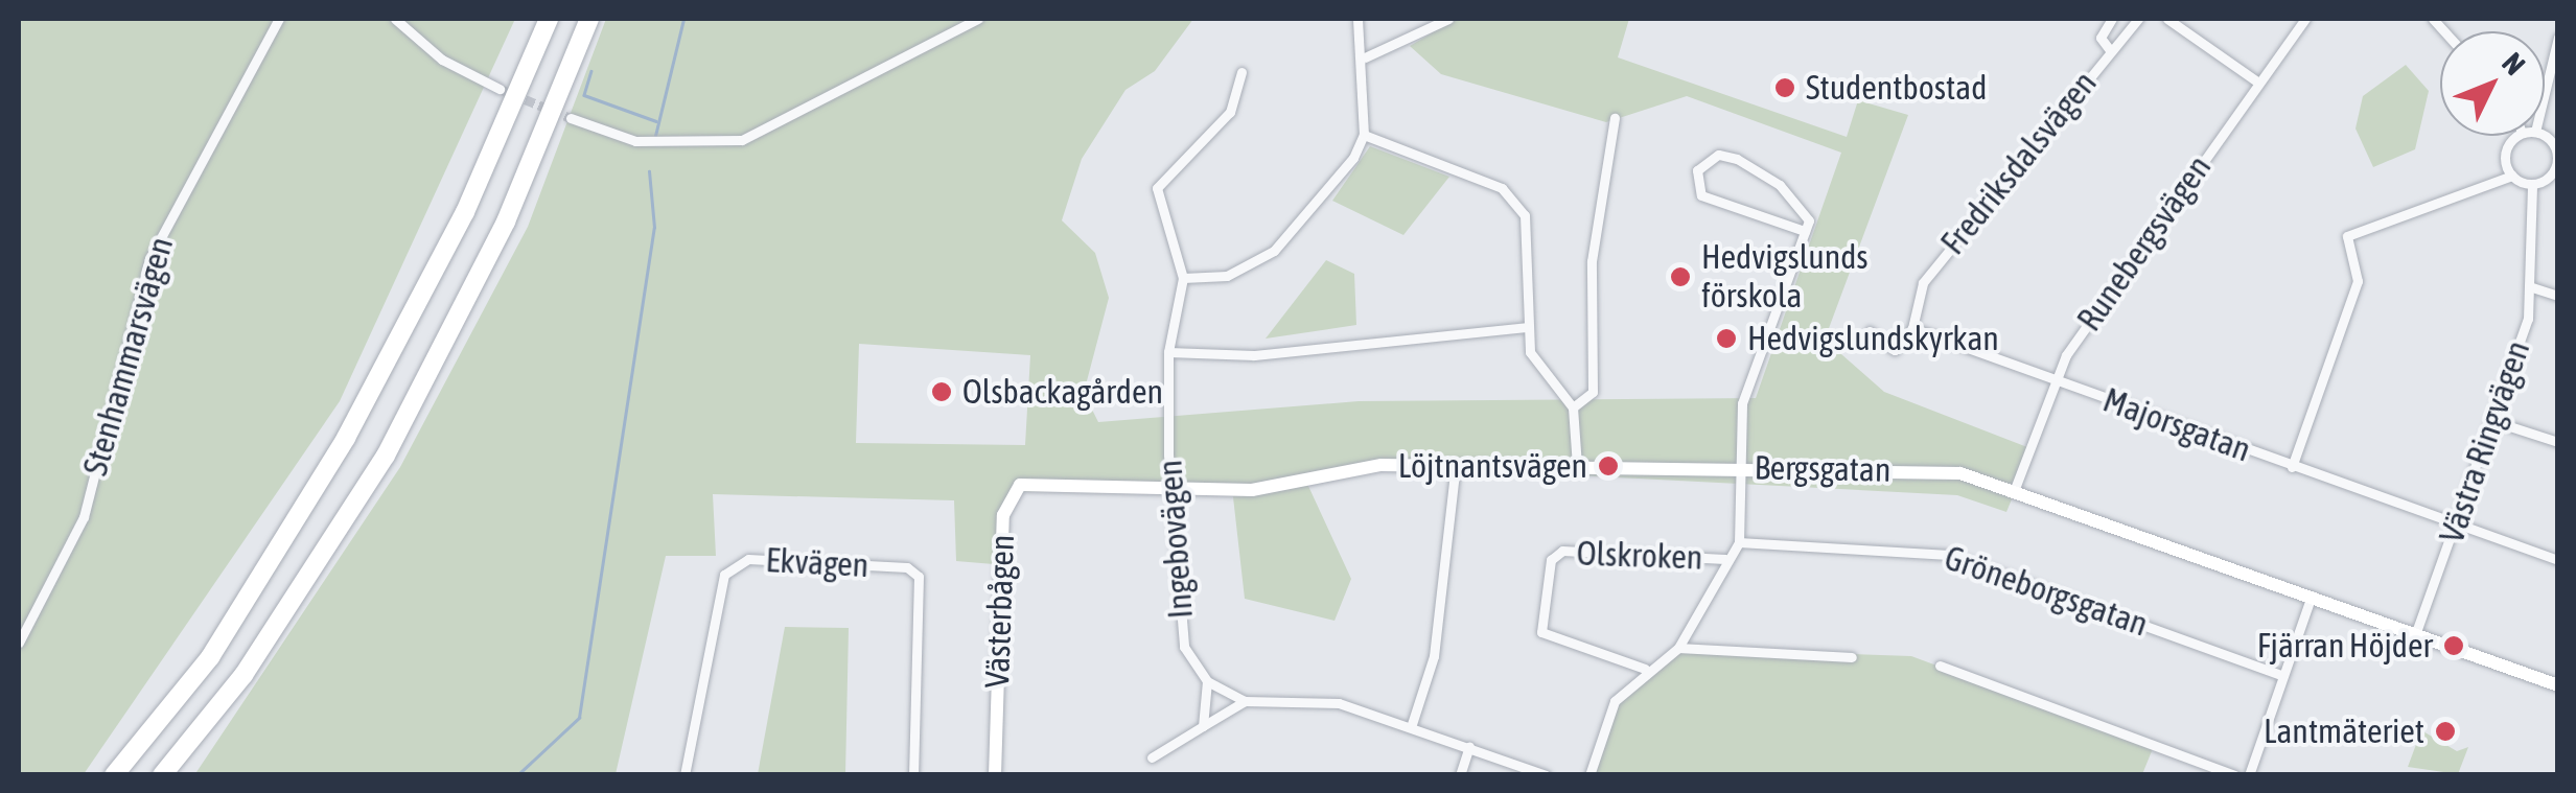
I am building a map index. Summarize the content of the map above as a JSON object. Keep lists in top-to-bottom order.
{
  "streets": {
    "street": [
      "Fredriksdalsvägen",
      "Runebergsvägen",
      "Stenhammarsvägen",
      "Majorsgatan",
      "Västra Ringvägen",
      "Bergsgatan",
      "Ingebovägen",
      "Olskroken",
      "Ekvägen",
      "Gröneborgsgatan",
      "Västerbågen"
    ]
  },
  "crossings": [
    ["Fredriksdalsvägen", "Majorsgatan"],
    ["Runebergsvägen", "Majorsgatan"],
    ["Runebergsvägen", "Bergsgatan"],
    ["Majorsgatan", "Västra Ringvägen"],
    ["Västra Ringvägen", "Bergsgatan"],
    ["Bergsgatan", "Ingebovägen"],
    ["Bergsgatan", "Västerbågen"]
  ],
  "places": [
    "Studentbostad",
    "Hedvigslunds förskola",
    "Hedvigslundskyrkan",
    "Olsbackagården",
    "Löjtnantsvägen",
    "Fjärran Höjder",
    "Lantmäteriet"
  ],
  "north": "top right"
}
